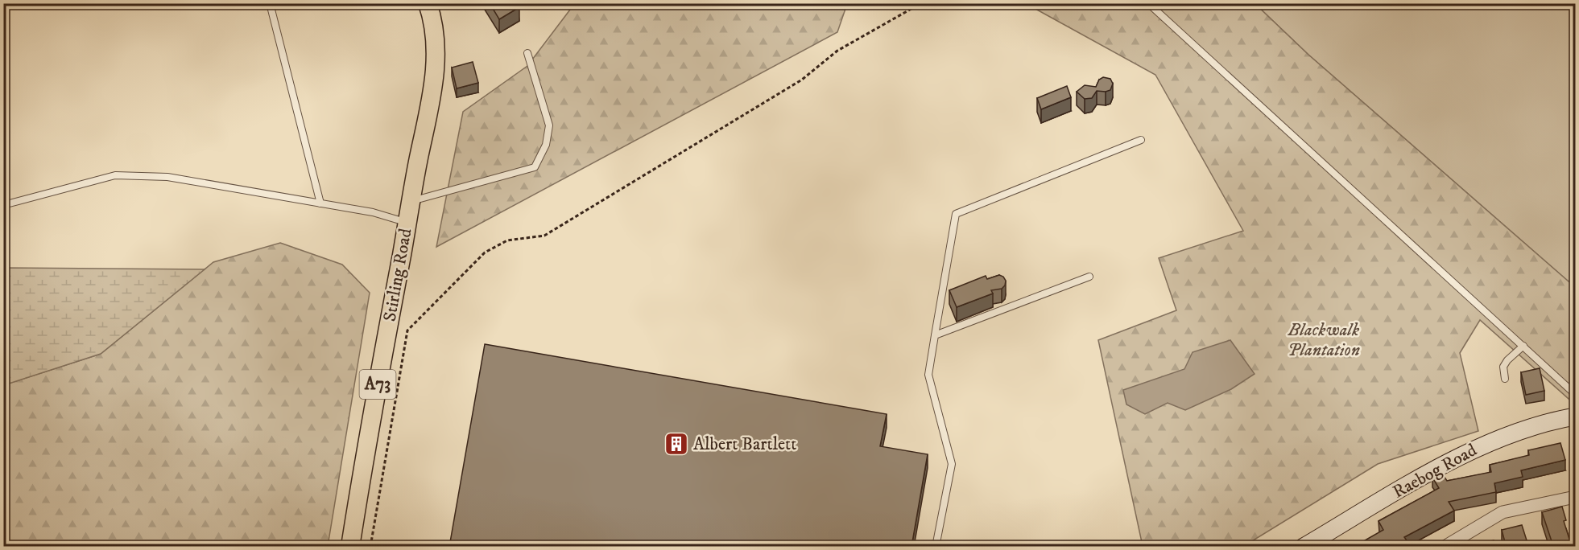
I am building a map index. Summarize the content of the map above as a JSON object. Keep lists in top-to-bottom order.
{
  "streets": {
    "main road": ["Stirling Road", "A73", "Raebog Road"]
  },
  "parks": ["Blackwalk Plantation"],
  "places": {
    "building": ["Albert Bartlett"]
  }
}
